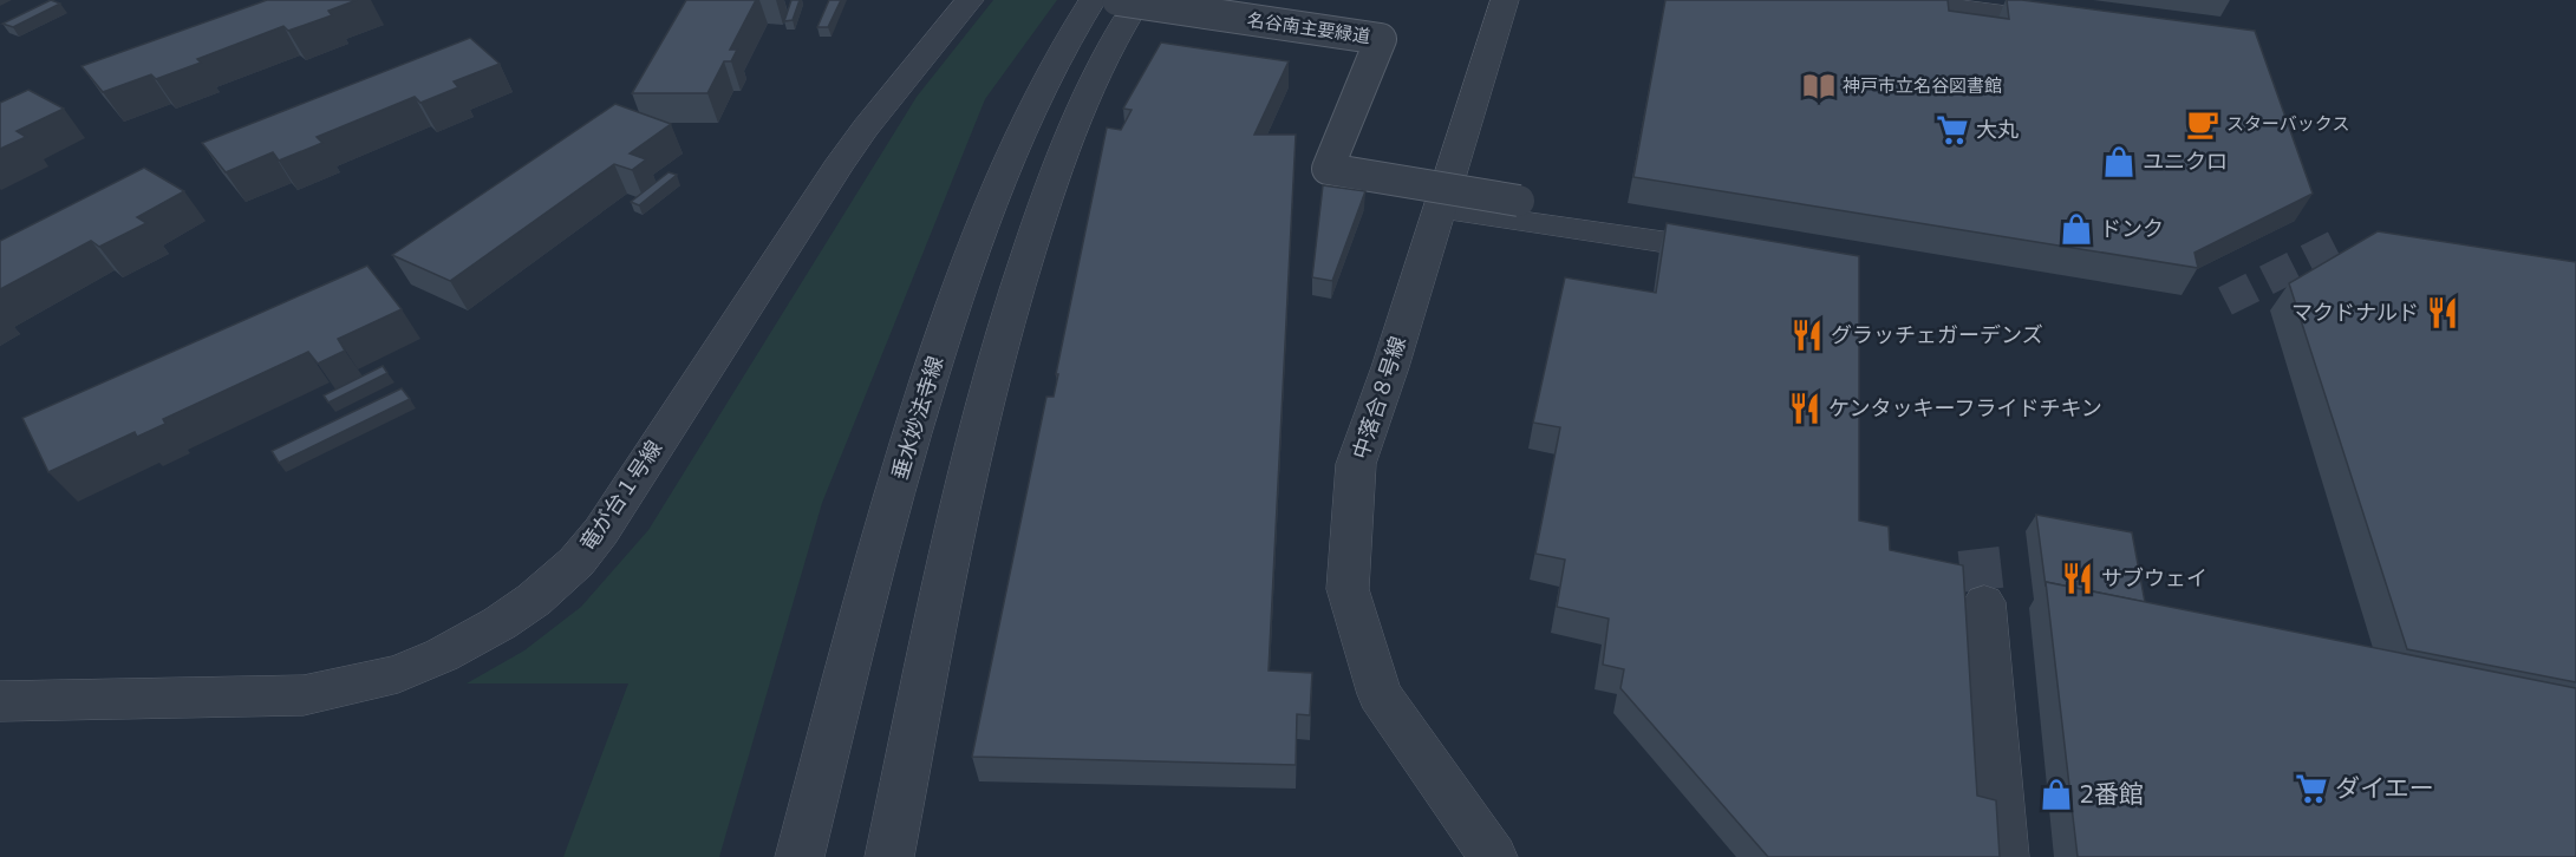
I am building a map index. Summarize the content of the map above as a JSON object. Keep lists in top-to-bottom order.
{
  "streets": {
    "street": [
      "名谷南主要緑道",
      "中落合８号線",
      "垂水妙法寺線",
      "竜が台１号線"
    ]
  },
  "places": {
    "library": ["神戸市立名谷図書館"],
    "cafe": ["スターバックス"],
    "supermarket": ["大丸", "ダイエー"],
    "shop": ["ユニクロ", "ドンク", "2番館"],
    "restaurant": [
      "マクドナルド",
      "グラッチェガーデンズ",
      "ケンタッキーフライドチキン",
      "サブウェイ"
    ]
  }
}
